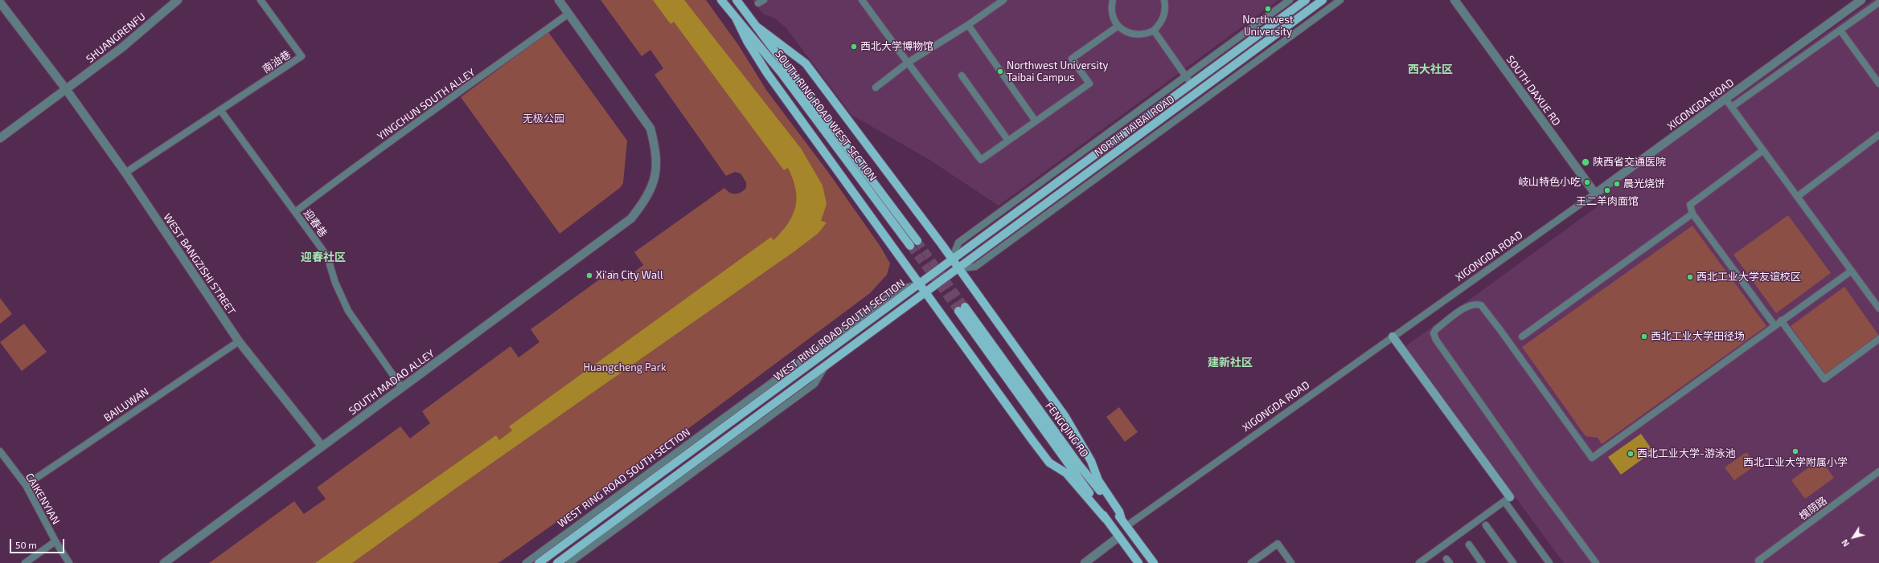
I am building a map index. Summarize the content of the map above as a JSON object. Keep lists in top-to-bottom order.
{
  "streets": {
    "main road": [
      "SOUTH RING ROAD WEST SECTION",
      "NORTH TAIBAI ROAD",
      "WEST RING ROAD SOUTH SECTION",
      "FENGQING RD"
    ],
    "street": [
      "SHUANGRENFU",
      "南油巷",
      "SOUTH DAXUE RD",
      "YINGCHUN SOUTH ALLEY",
      "XIGONGDA ROAD",
      "迎春巷",
      "WEST BANGZISHI STREET",
      "SOUTH MADAO ALLEY",
      "BAILUWAN",
      "CAIKENYIAN",
      "槐荫路"
    ]
  },
  "crossings": [
    ["SHUANGRENFU", "WEST BANGZISHI STREET"],
    ["南油巷", "迎春巷"],
    ["SOUTH DAXUE RD", "XIGONGDA ROAD"],
    ["YINGCHUN SOUTH ALLEY", "迎春巷"],
    ["YINGCHUN SOUTH ALLEY", "SOUTH MADAO ALLEY"],
    ["XIGONGDA ROAD", "FENGQING RD"],
    ["NORTH TAIBAI ROAD", "WEST RING ROAD SOUTH SECTION"],
    ["迎春巷", "SOUTH MADAO ALLEY"],
    ["WEST BANGZISHI STREET", "SOUTH MADAO ALLEY"],
    ["WEST BANGZISHI STREET", "BAILUWAN"],
    ["BAILUWAN", "CAIKENYIAN"]
  ],
  "districts": ["西大社区", "迎春社区", "建新社区"],
  "parks": ["无极公园", "Huangcheng Park"],
  "places": [
    "Northwest University",
    "西北大学博物馆",
    "Northwest University Taibai Campus",
    "陕西省交通医院",
    "岐山特色小吃",
    "晨光烧饼",
    "王二羊肉面馆",
    "Xi'an City Wall",
    "西北工业大学友谊校区",
    "西北工业大学田径场",
    "西北工业大学附属小学",
    "西北工业大学-游泳池"
  ],
  "scale_bar": "50 m",
  "north": "bottom left"
}
